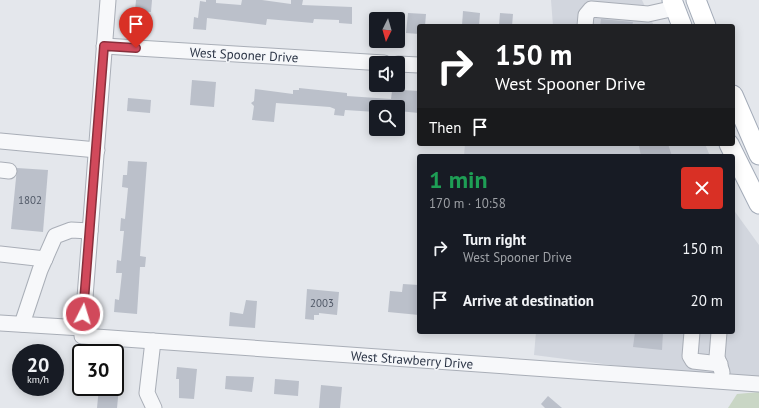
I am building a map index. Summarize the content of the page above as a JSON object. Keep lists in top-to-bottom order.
{
  "streets": {
    "street": ["West Spooner Drive", "West Strawberry Drive"]
  },
  "house_numbers": ["1802", "2003"],
  "north": "bottom",
  "page": {
    "turn": ["150 m", "West Spooner Drive"],
    "then": "Then",
    "heading": ["1 min", "170 m · 10:58"],
    "list": [
      {
        "name": "Turn right",
        "note": "West Spooner Drive",
        "value": "150 m"
      },
      {
        "name": "Arrive at destination",
        "value": "20 m"
      }
    ],
    "speed": "20 km/h",
    "limit": "30"
  }
}
